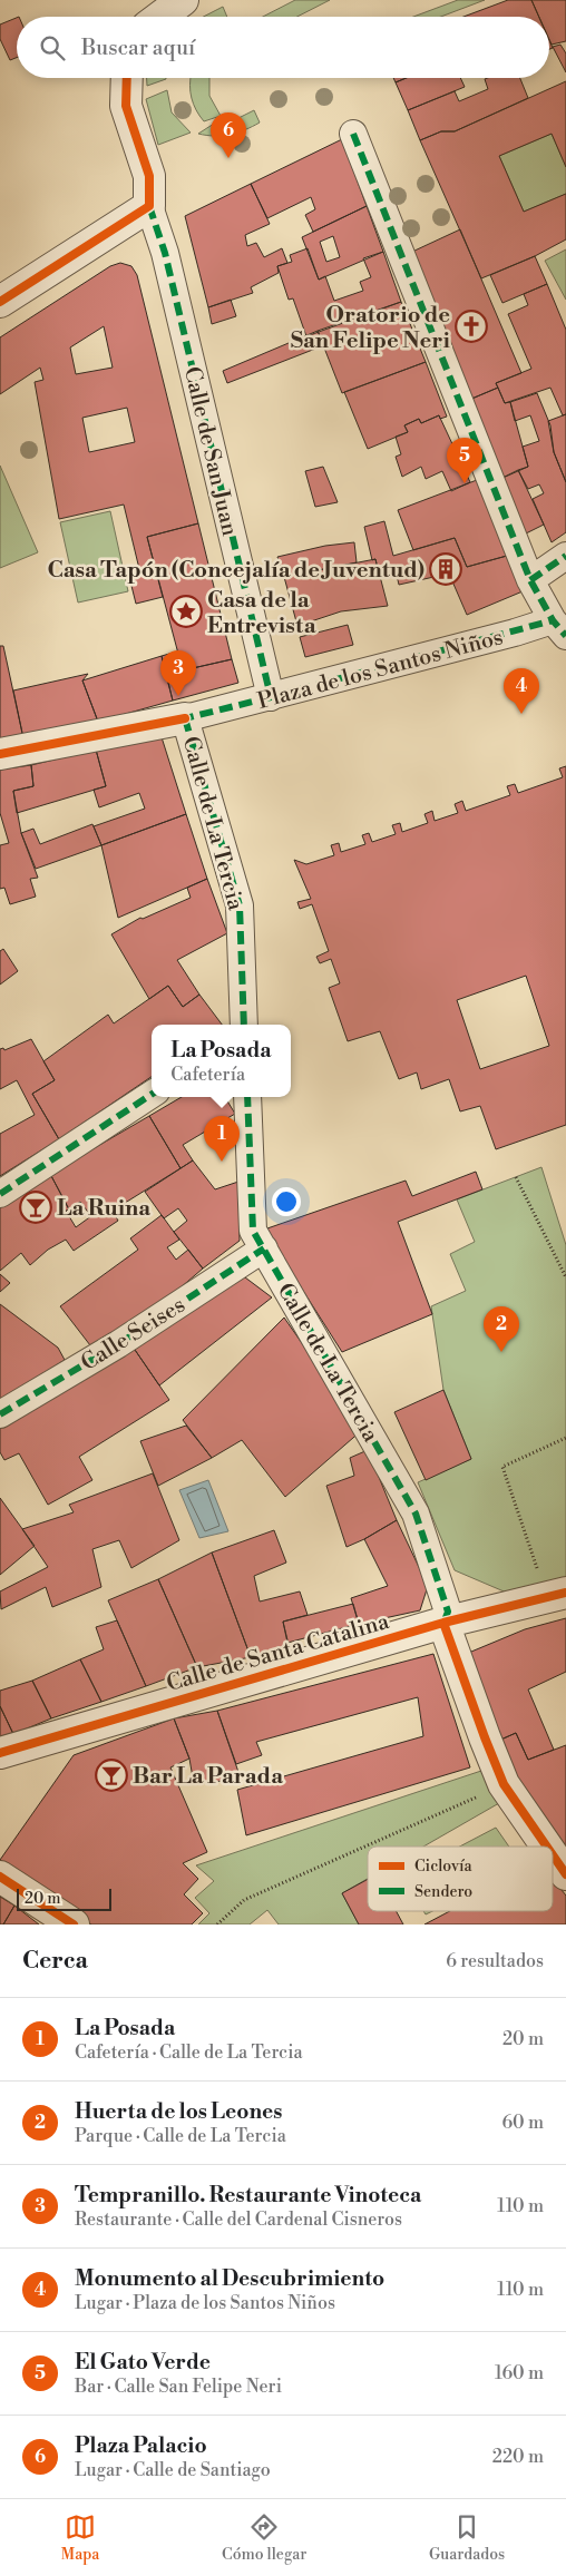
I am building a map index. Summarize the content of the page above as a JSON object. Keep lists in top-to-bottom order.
{
  "streets": {
    "street": [
      "Calle de San Juan",
      "Plaza de los Santos Niños",
      "Calle de La Tercia",
      "Calle Seises",
      "Calle de Santa Catalina"
    ]
  },
  "crossings": [
    ["Calle de San Juan", "Plaza de los Santos Niños"],
    ["Plaza de los Santos Niños", "Calle de La Tercia"],
    ["Calle de La Tercia", "Calle Seises"],
    ["Calle de La Tercia", "Calle de Santa Catalina"]
  ],
  "places": {
    "church": ["Oratorio de San Felipe Neri"],
    "building": ["Casa Tapón (Concejalía de Juventud)"],
    "place": ["Casa de la Entrevista"],
    "bar": ["La Ruina", "Bar La Parada"]
  },
  "legend": ["Ciclovía", "Sendero"],
  "scale_bar": "20 m",
  "page": {
    "search": "Buscar aquí",
    "pins": [
      "6",
      "5",
      "3",
      "4",
      "1",
      "2"
    ],
    "popup": ["La Posada", "Cafetería"],
    "scale": "20 m",
    "heading": ["Cerca", "6 resultados"],
    "list": [
      {
        "mark": "1",
        "name": "La Posada",
        "note": "Cafetería · Calle de La Tercia",
        "value": "20 m"
      },
      {
        "mark": "2",
        "name": "Huerta de los Leones",
        "note": "Parque · Calle de La Tercia",
        "value": "60 m"
      },
      {
        "mark": "3",
        "name": "Tempranillo. Restaurante Vinoteca",
        "note": "Restaurante · Calle del Cardenal Cisneros",
        "value": "110 m"
      },
      {
        "mark": "4",
        "name": "Monumento al Descubrimiento",
        "note": "Lugar · Plaza de los Santos Niños",
        "value": "110 m"
      },
      {
        "mark": "5",
        "name": "El Gato Verde",
        "note": "Bar · Calle San Felipe Neri",
        "value": "160 m"
      },
      {
        "mark": "6",
        "name": "Plaza Palacio",
        "note": "Lugar · Calle de Santiago",
        "value": "220 m"
      }
    ],
    "nav": ["Mapa", "Cómo llegar", "Guardados"]
  }
}
